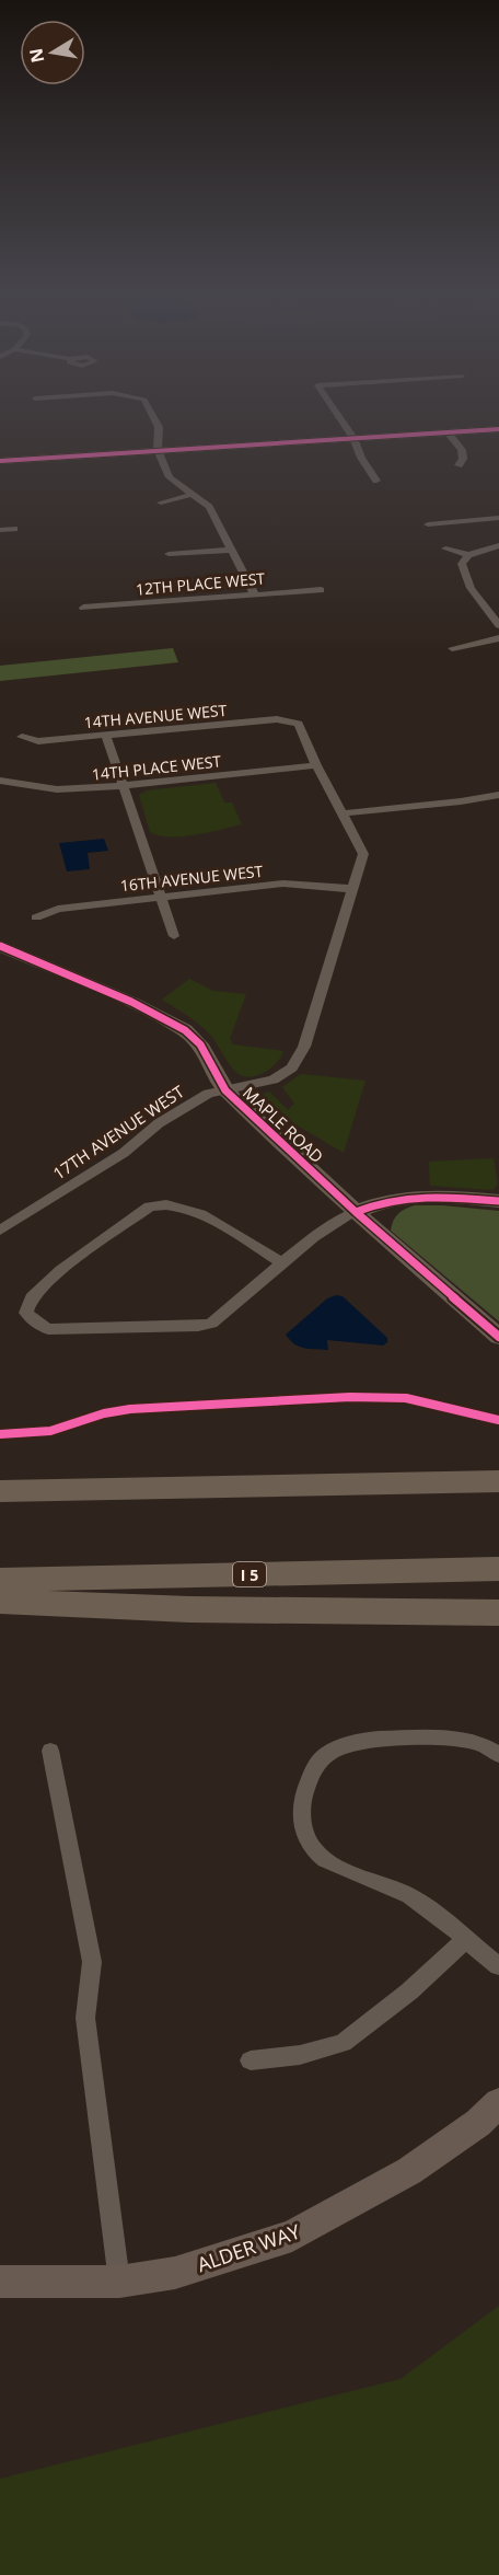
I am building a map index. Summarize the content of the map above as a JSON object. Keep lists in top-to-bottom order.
{
  "streets": {
    "highway": ["I 5"],
    "street": [
      "12TH PLACE WEST",
      "14TH AVENUE WEST",
      "14TH PLACE WEST",
      "16TH AVENUE WEST",
      "MAPLE ROAD",
      "17TH AVENUE WEST",
      "ALDER WAY"
    ]
  },
  "crossings": [
    ["14TH AVENUE WEST", "17TH AVENUE WEST"],
    ["14TH PLACE WEST", "17TH AVENUE WEST"],
    ["16TH AVENUE WEST", "17TH AVENUE WEST"],
    ["MAPLE ROAD", "17TH AVENUE WEST"]
  ],
  "north": "left"
}
